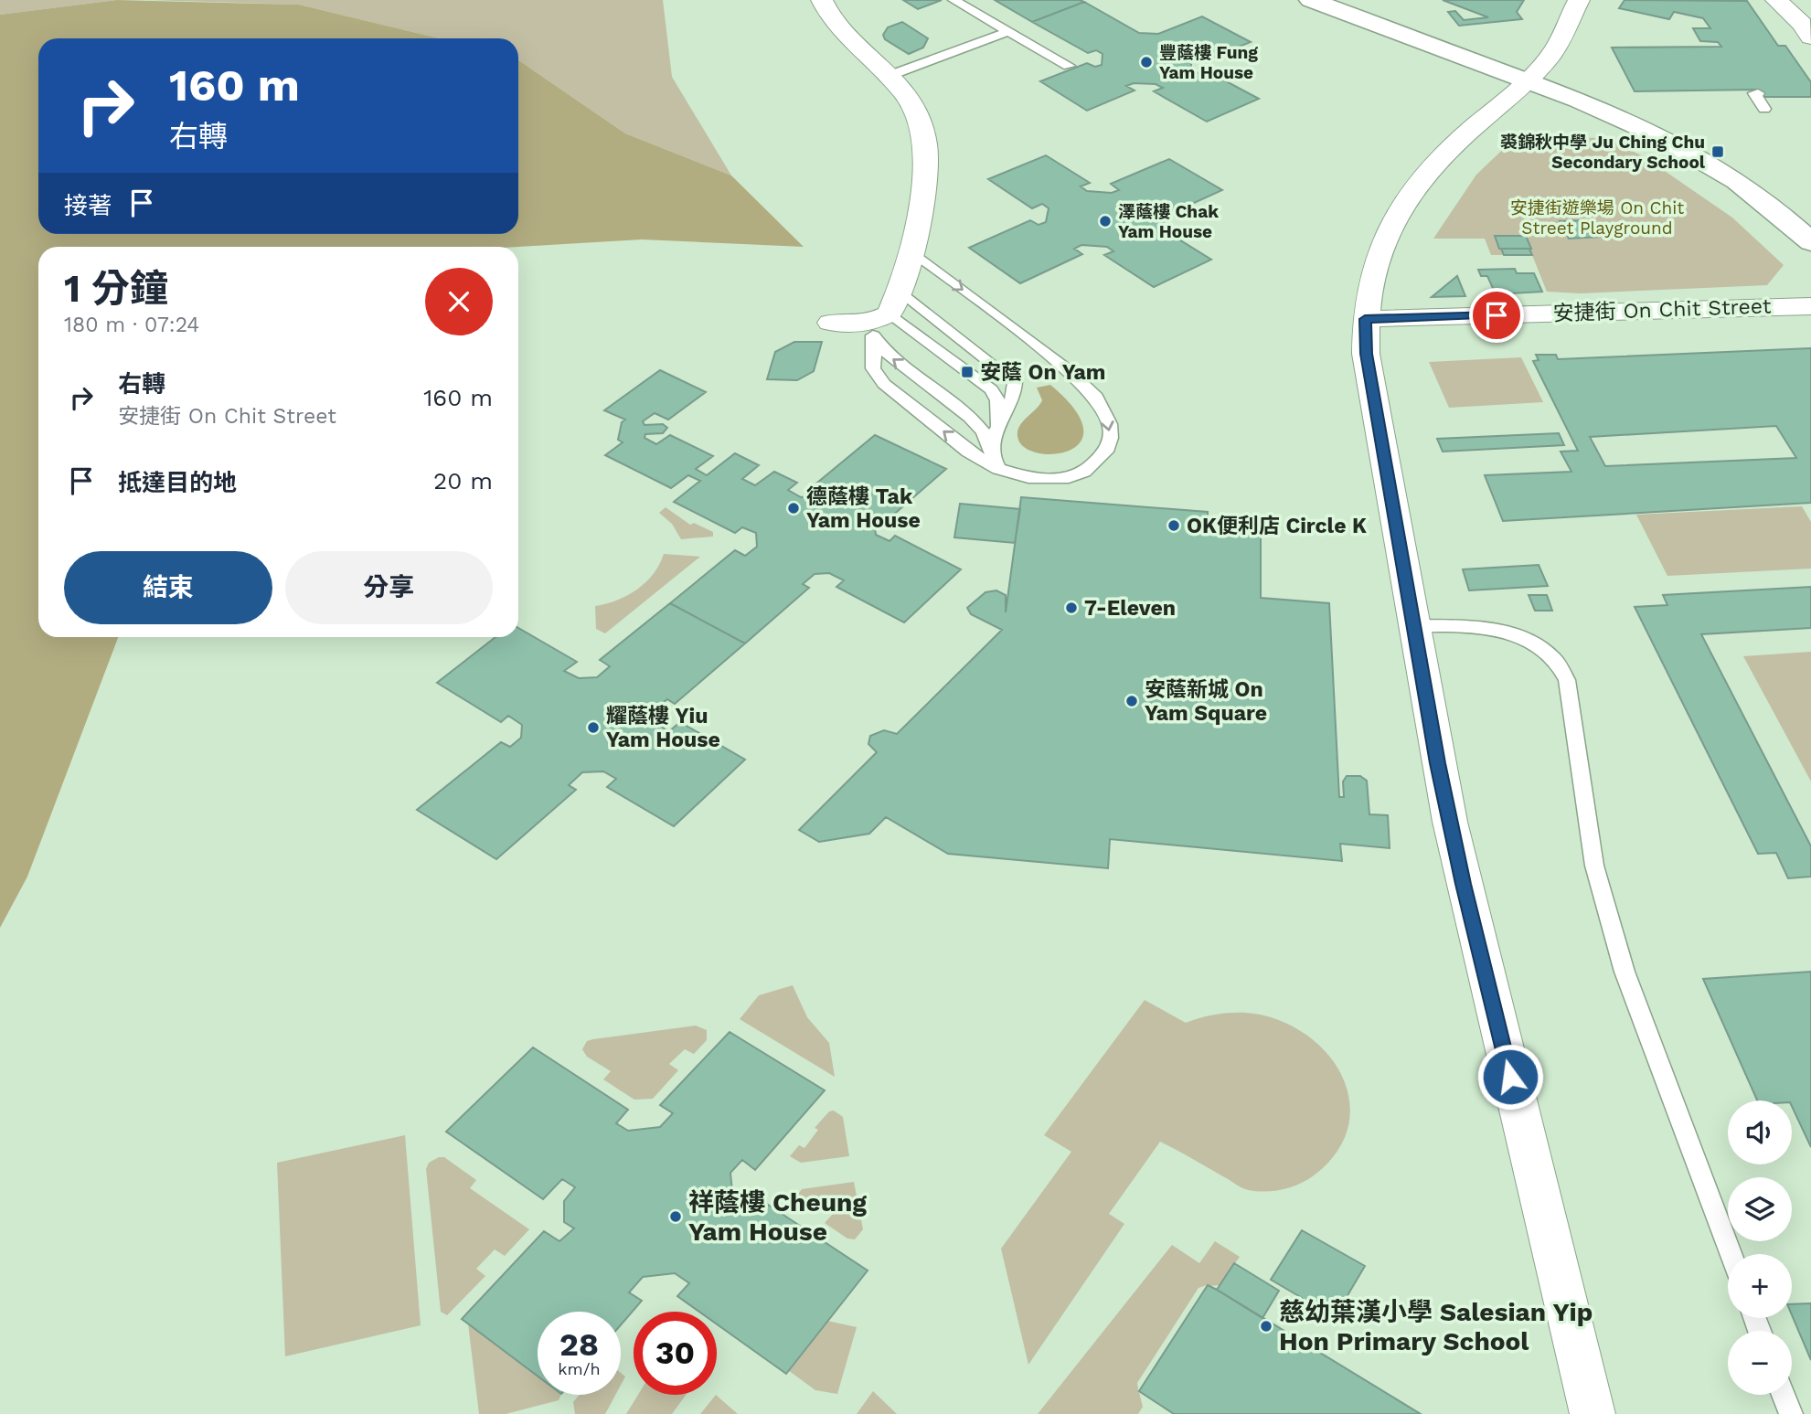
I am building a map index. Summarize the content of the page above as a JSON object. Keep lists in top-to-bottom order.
{
  "streets": {
    "street": ["安捷街 On Chit Street"]
  },
  "parks": ["安捷街遊樂場 On Chit Street Playground"],
  "places": {
    "other": [
      "豐蔭樓 Fung Yam House",
      "澤蔭樓 Chak Yam House",
      "德蔭樓 Tak Yam House",
      "OK便利店 Circle K",
      "7-Eleven",
      "安蔭新城 On Yam Square",
      "耀蔭樓 Yiu Yam House",
      "祥蔭樓 Cheung Yam House",
      "慈幼葉漢小學 Salesian Yip Hon Primary School"
    ],
    "transit": ["裘錦秋中學 Ju Ching Chu Secondary School", "安蔭 On Yam"]
  },
  "page": {
    "turn": ["160 m", "右轉"],
    "then": "接著",
    "heading": ["1 分鐘", "180 m · 07:24"],
    "list": [
      {
        "name": "右轉",
        "note": "安捷街 On Chit Street",
        "value": "160 m"
      },
      {
        "name": "抵達目的地",
        "value": "20 m"
      }
    ],
    "buttons": ["結束", "分享"],
    "map_buttons": ["+", "−"],
    "speed": "28 km/h",
    "limit": "30"
  }
}
